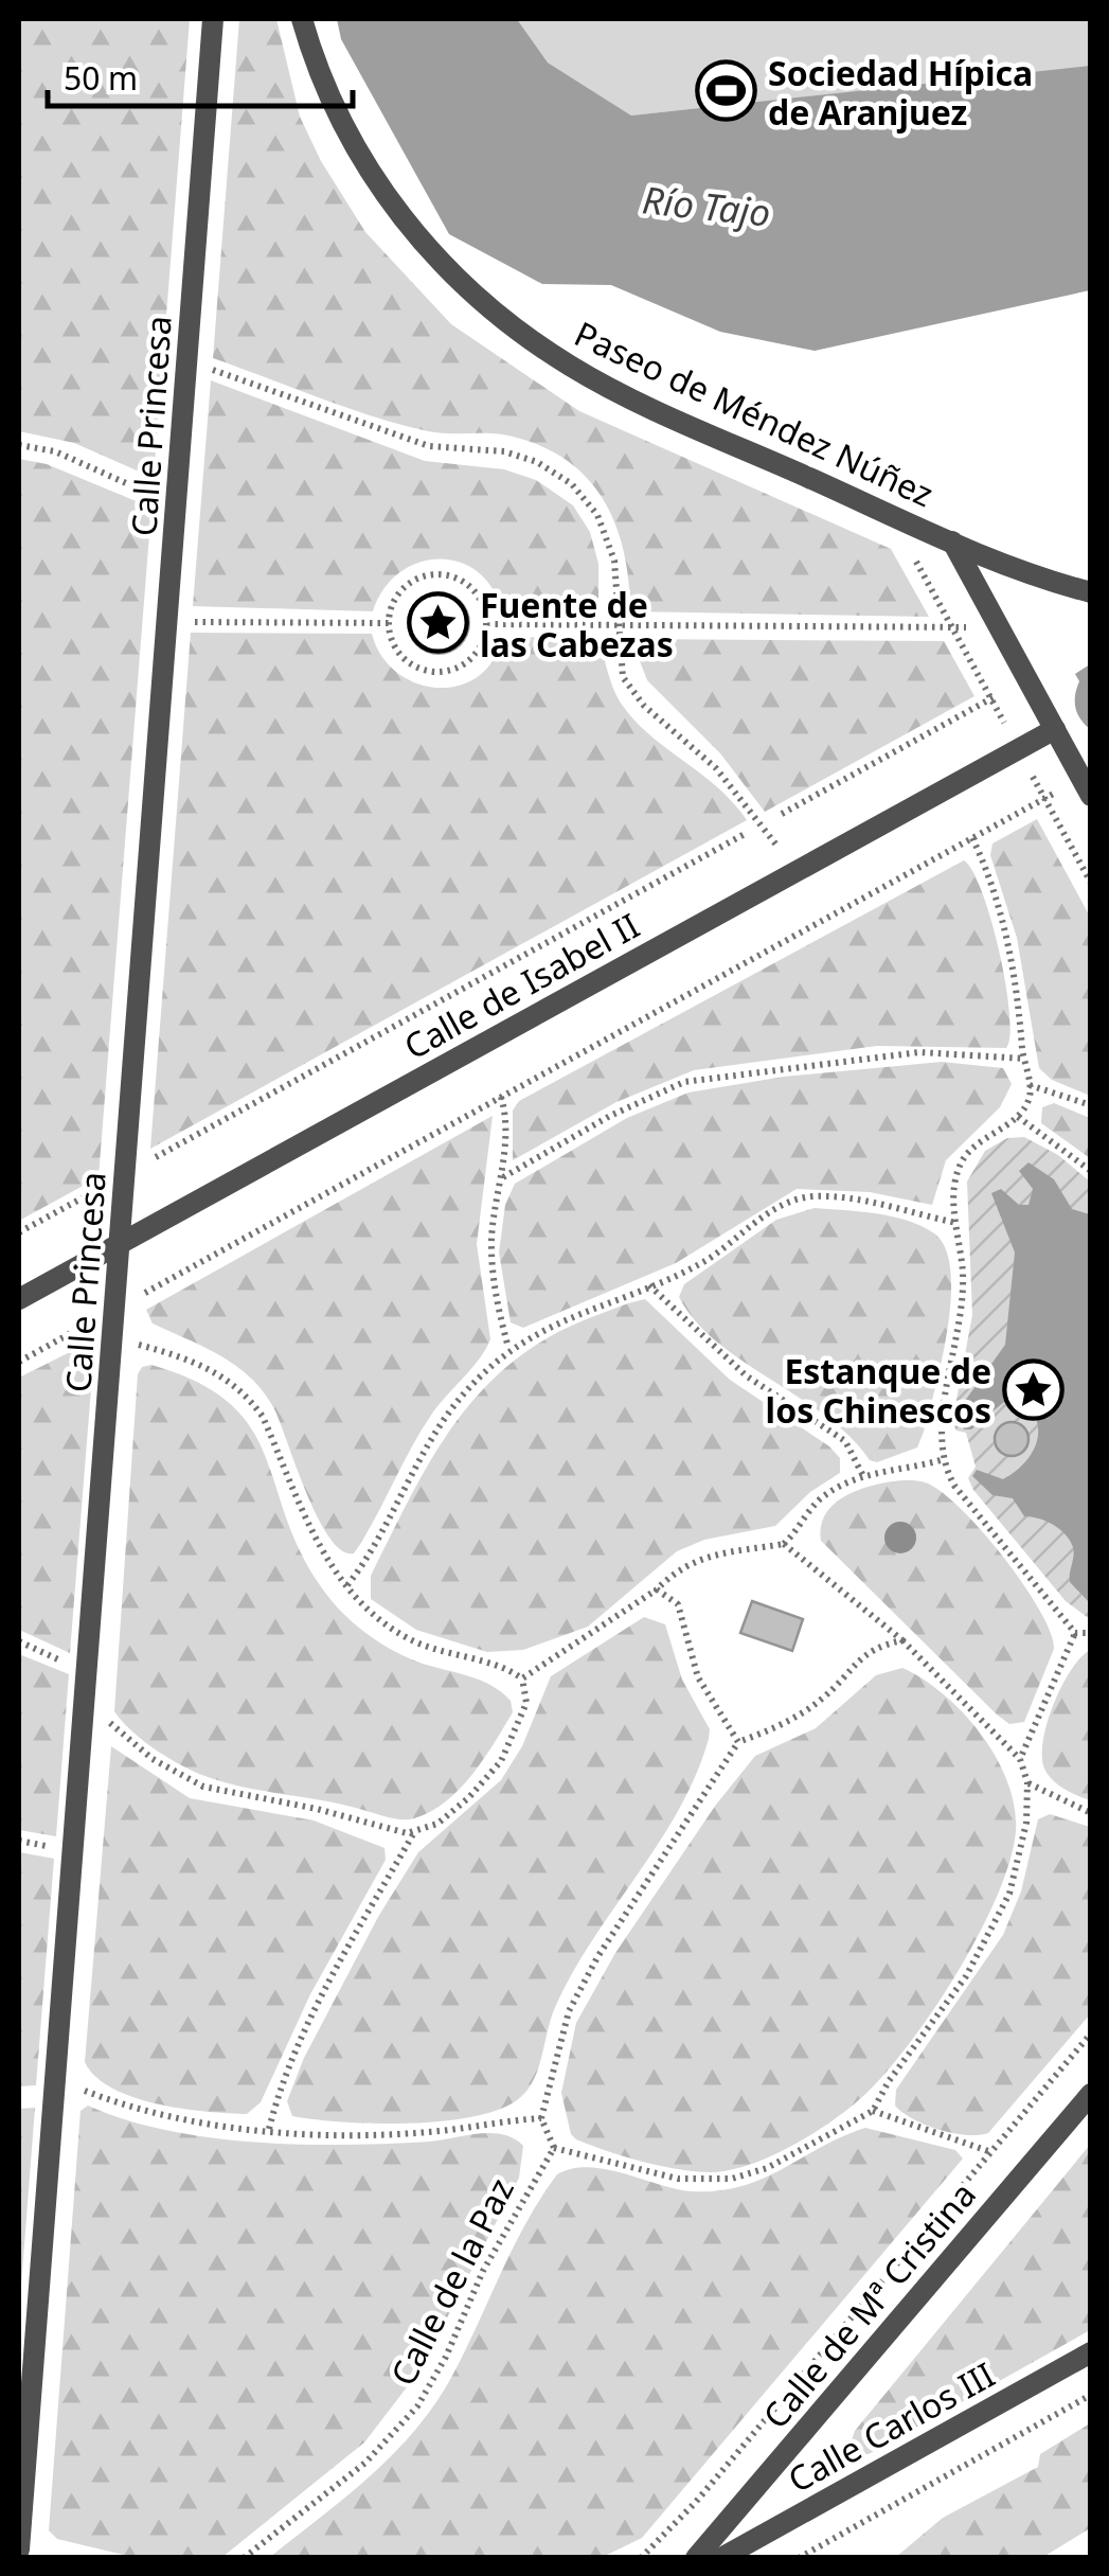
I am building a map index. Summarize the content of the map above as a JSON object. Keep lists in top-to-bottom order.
{
  "streets": {
    "lane": [
      "Paseo de Méndez Núñez",
      "Calle Princesa",
      "Calle de Isabel II",
      "Calle de Mª Cristina",
      "Calle Carlos III"
    ],
    "path": ["Calle de la Paz"]
  },
  "crossings": [
    ["Calle Princesa", "Calle de Isabel II"],
    ["Calle Princesa", "Calle de la Paz"]
  ],
  "water": ["Río Tajo"],
  "places": {
    "sports": ["Sociedad Hípica de Aranjuez"],
    "place": ["Fuente de las Cabezas", "Estanque de los Chinescos"]
  },
  "scale_bar": "50 m"
}
